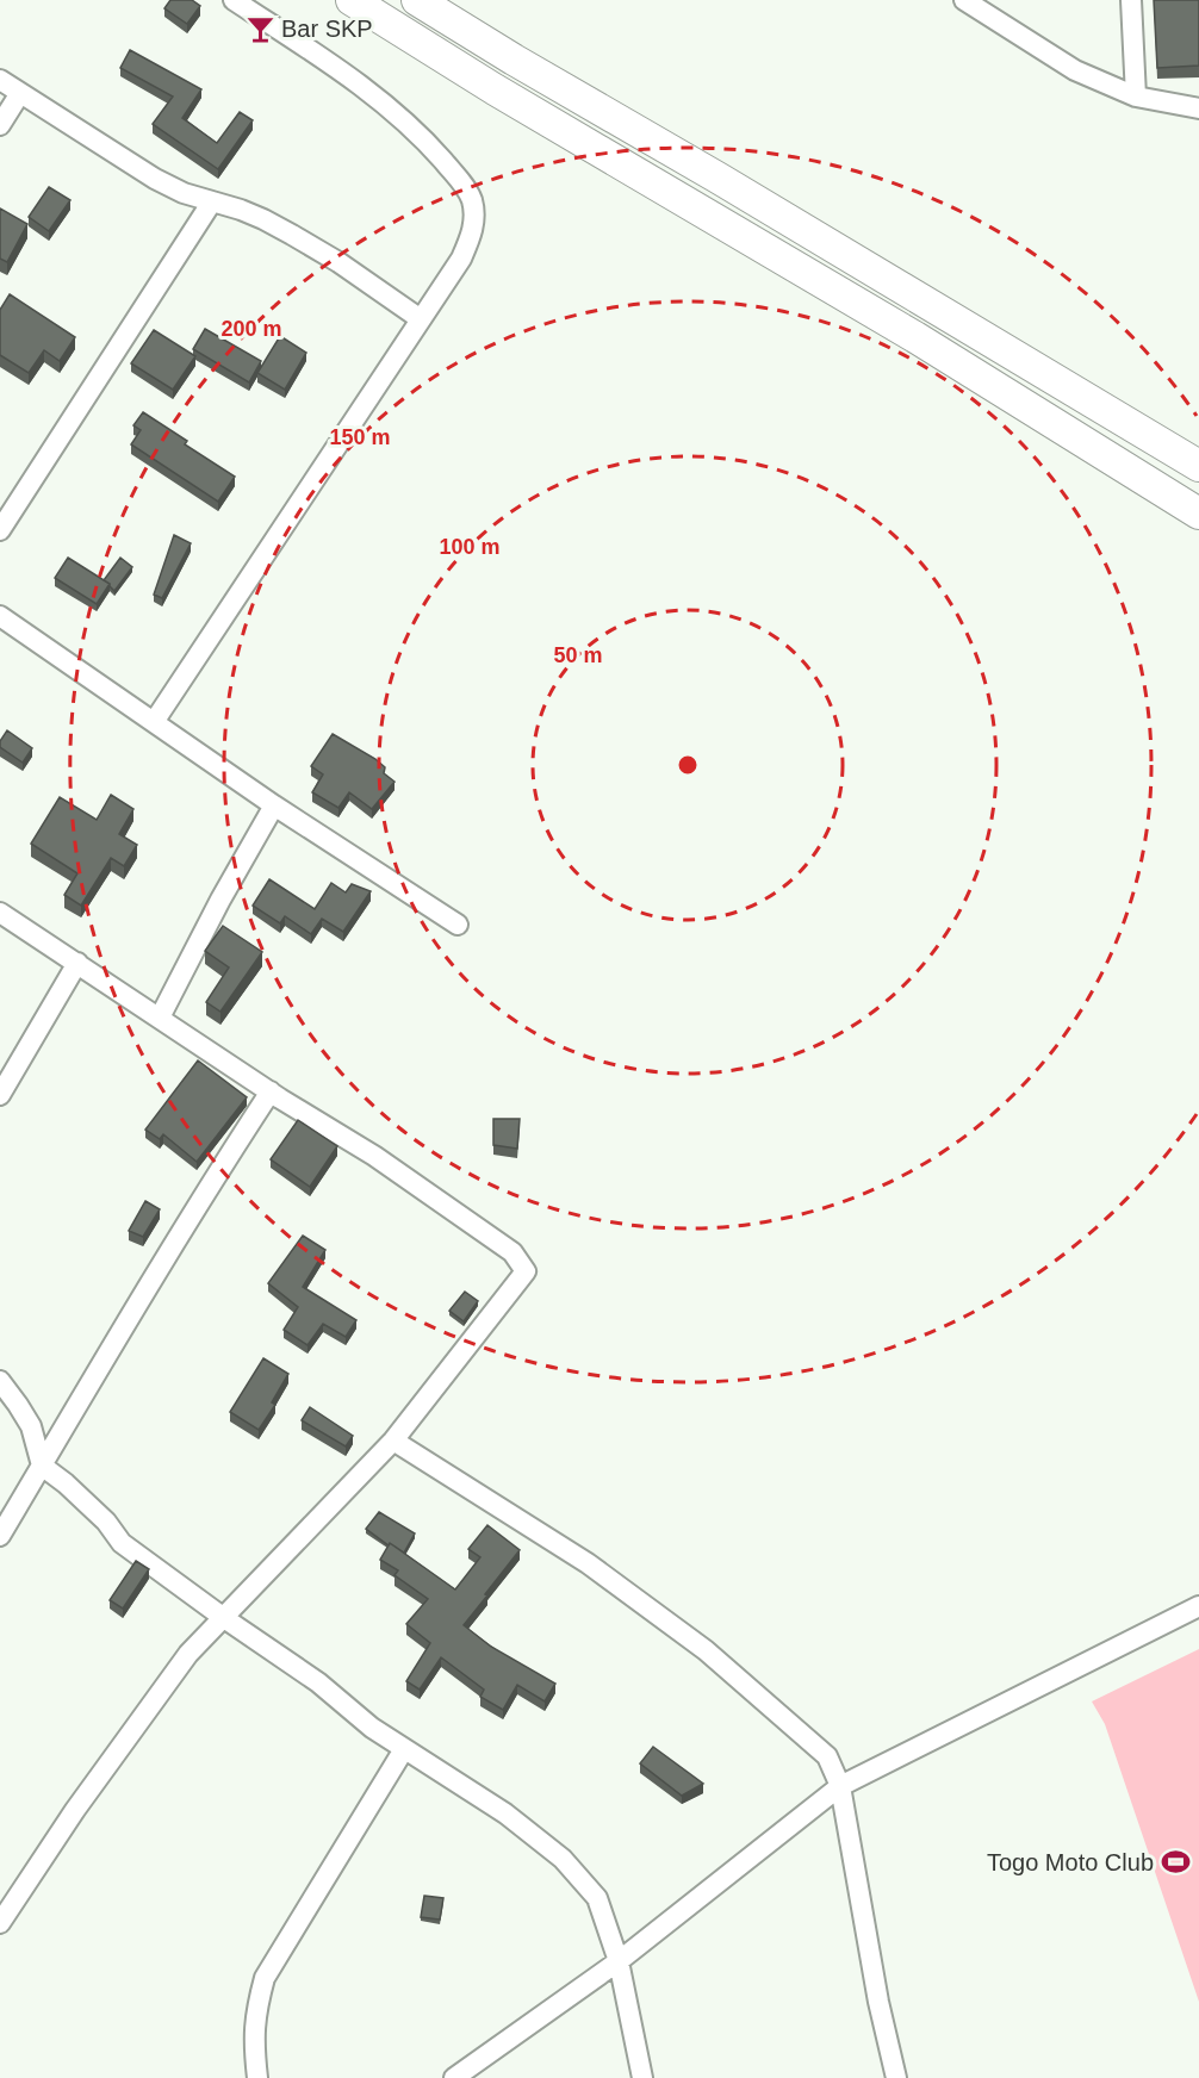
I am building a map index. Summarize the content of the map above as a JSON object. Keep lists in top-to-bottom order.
{
  "places": {
    "bar": ["Bar SKP"],
    "sports": ["Togo Moto Club"]
  },
  "rings": [
    "200 m",
    "150 m",
    "100 m",
    "50 m"
  ]
}
